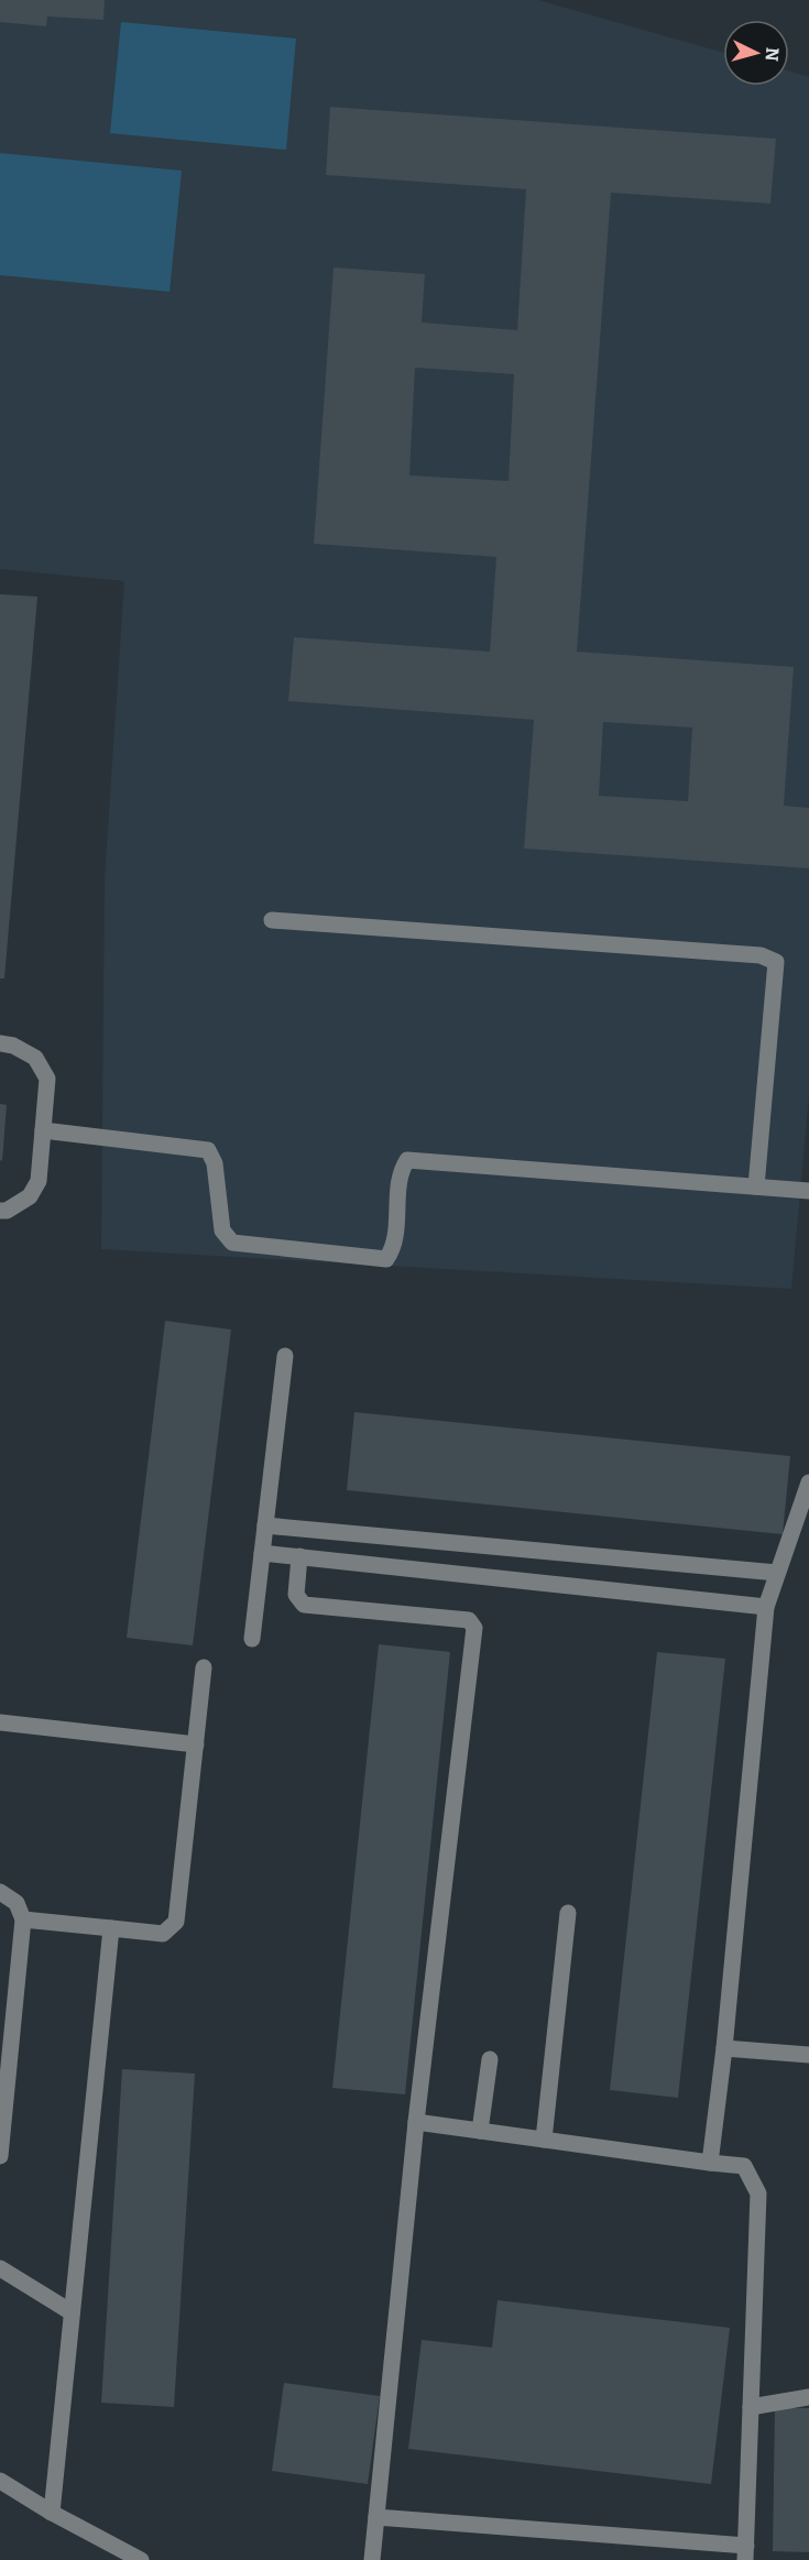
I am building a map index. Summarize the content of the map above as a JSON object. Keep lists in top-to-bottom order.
{
  "north": "right"
}
